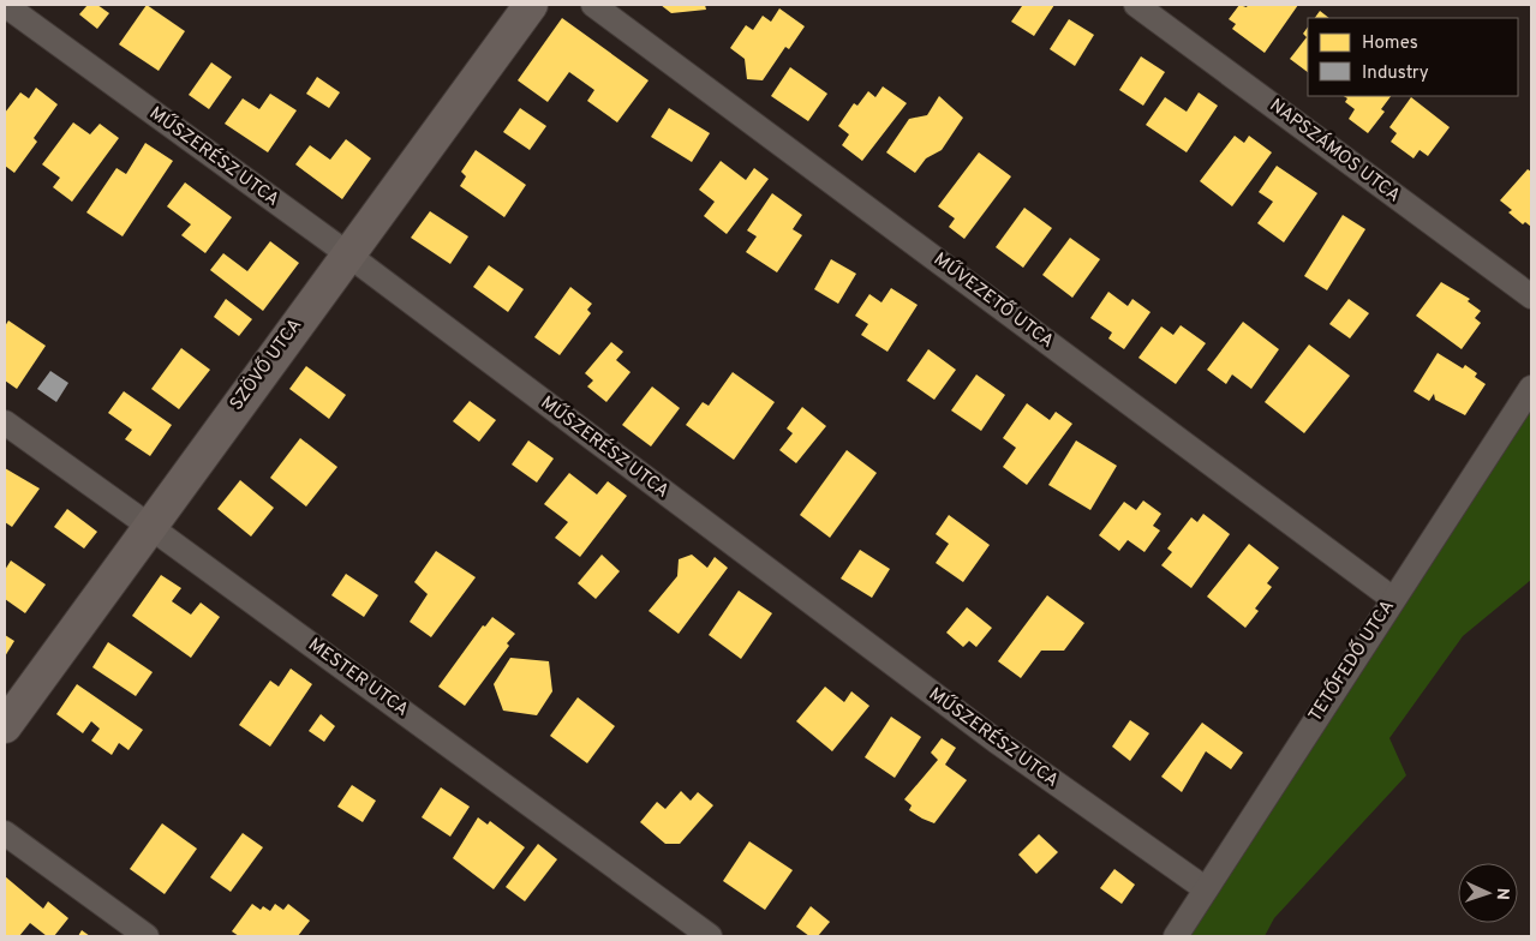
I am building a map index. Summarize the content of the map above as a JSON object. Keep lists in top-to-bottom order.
{
  "streets": {
    "street": [
      "NAPSZÁMOS UTCA",
      "MŰSZERÉSZ UTCA",
      "MŰVEZETŐ UTCA",
      "SZÖVŐ UTCA",
      "TETŐFEDŐ UTCA",
      "MESTER UTCA"
    ]
  },
  "crossings": [
    ["MŰSZERÉSZ UTCA", "SZÖVŐ UTCA"],
    ["MŰSZERÉSZ UTCA", "TETŐFEDŐ UTCA"],
    ["MŰVEZETŐ UTCA", "TETŐFEDŐ UTCA"],
    ["SZÖVŐ UTCA", "MESTER UTCA"]
  ],
  "legend": ["Homes", "Industry"],
  "north": "right"
}
